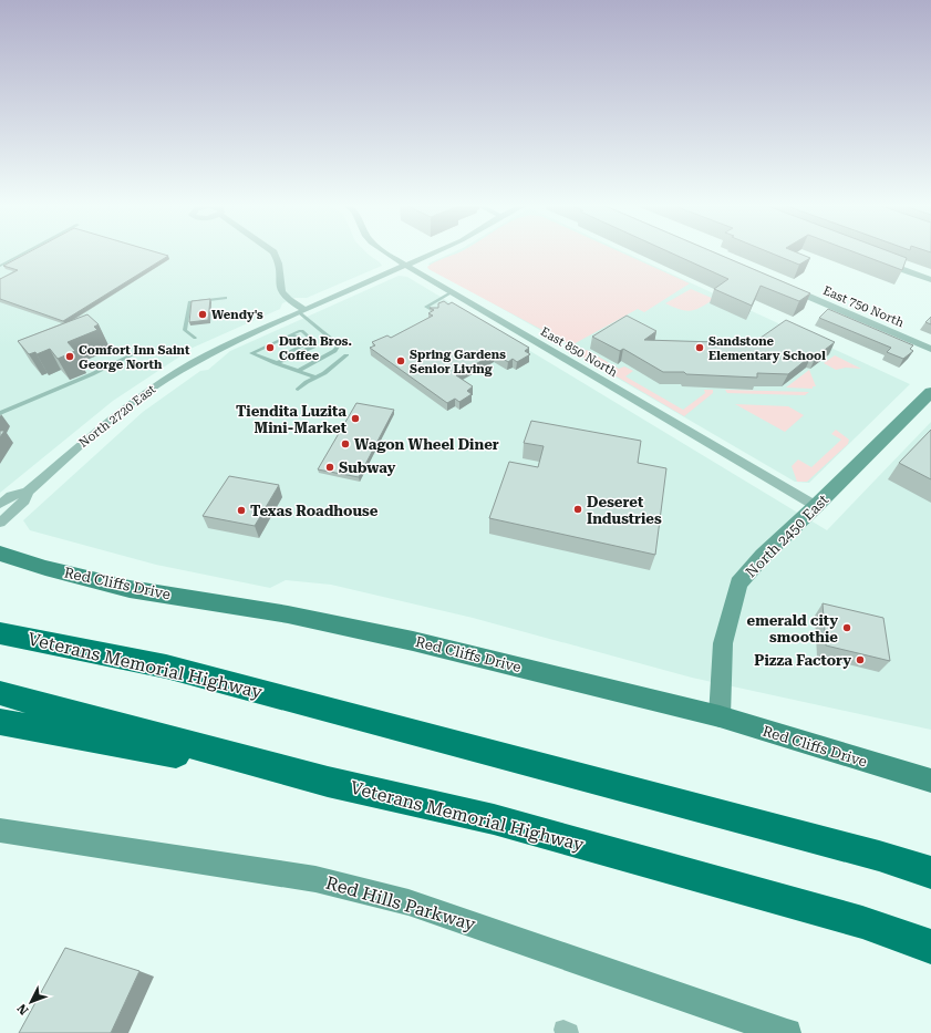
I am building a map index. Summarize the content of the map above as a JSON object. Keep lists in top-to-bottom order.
{
  "streets": {
    "highway": ["Veterans Memorial Highway"],
    "main road": ["Red Cliffs Drive"],
    "street": [
      "East 750 North",
      "East 850 North",
      "North 2720 East",
      "North 2450 East",
      "Red Hills Parkway"
    ]
  },
  "crossings": [
    ["East 850 North", "North 2720 East"],
    ["East 850 North", "North 2450 East"],
    ["North 2450 East", "Red Cliffs Drive"]
  ],
  "places": [
    "Wendy's",
    "Dutch Bros. Coffee",
    "Sandstone Elementary School",
    "Comfort Inn Saint George North",
    "Spring Gardens Senior Living",
    "Tiendita Luzita Mini-Market",
    "Wagon Wheel Diner",
    "Subway",
    "Deseret Industries",
    "Texas Roadhouse",
    "emerald city smoothie",
    "Pizza Factory"
  ],
  "north": "bottom left"
}
